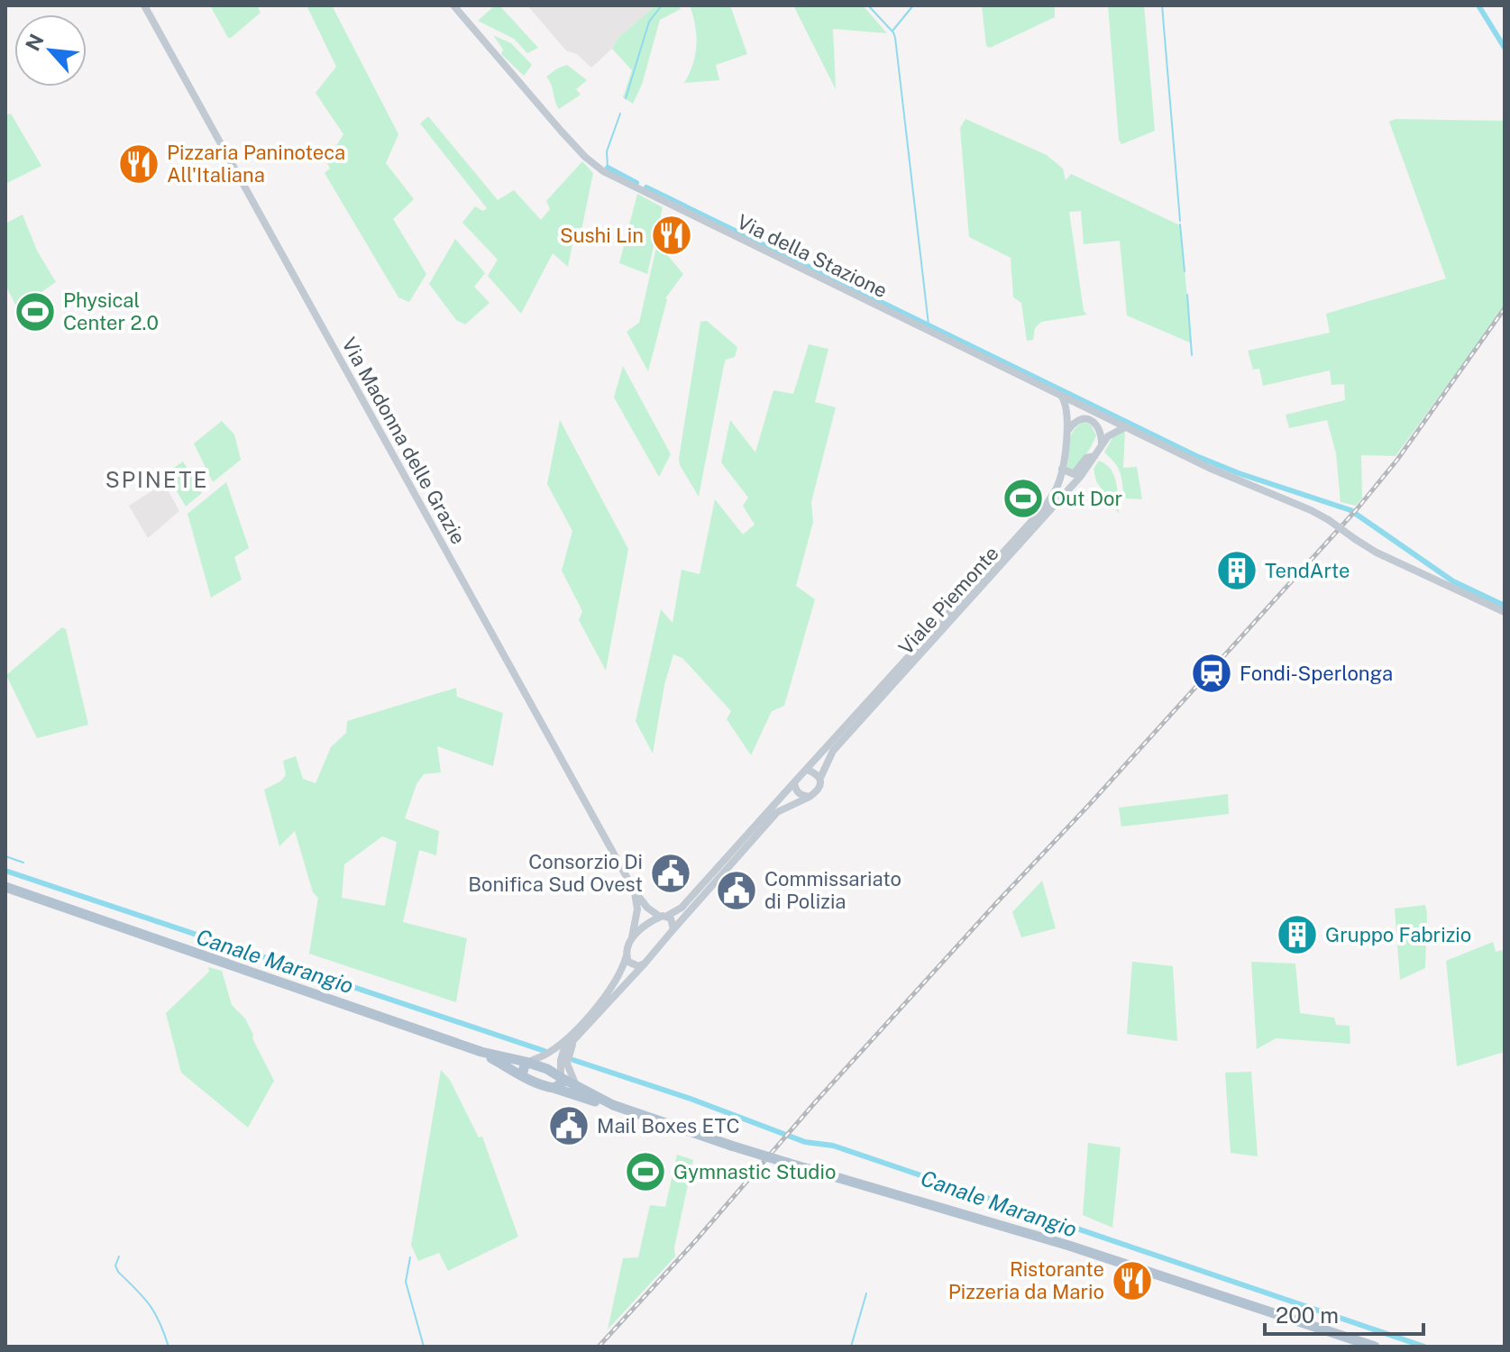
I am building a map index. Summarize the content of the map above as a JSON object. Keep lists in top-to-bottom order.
{
  "streets": {
    "street": ["Via della Stazione", "Via Madonna delle Grazie", "Viale Piemonte"]
  },
  "crossings": [
    ["Via della Stazione", "Viale Piemonte"]
  ],
  "districts": ["SPINETE"],
  "water": ["Canale Marangio"],
  "places": {
    "restaurant": ["Pizzaria Paninoteca All'Italiana", "Sushi Lin", "Ristorante Pizzeria da Mario"],
    "sports": ["Physical Center 2.0", "Out Dor", "Gymnastic Studio"],
    "building": ["TendArte", "Gruppo Fabrizio"],
    "station": ["Fondi-Sperlonga"],
    "public building": ["Consorzio Di Bonifica Sud Ovest", "Commissariato di Polizia", "Mail Boxes ETC"]
  },
  "scale_bar": "200 m",
  "north": "top left"
}
